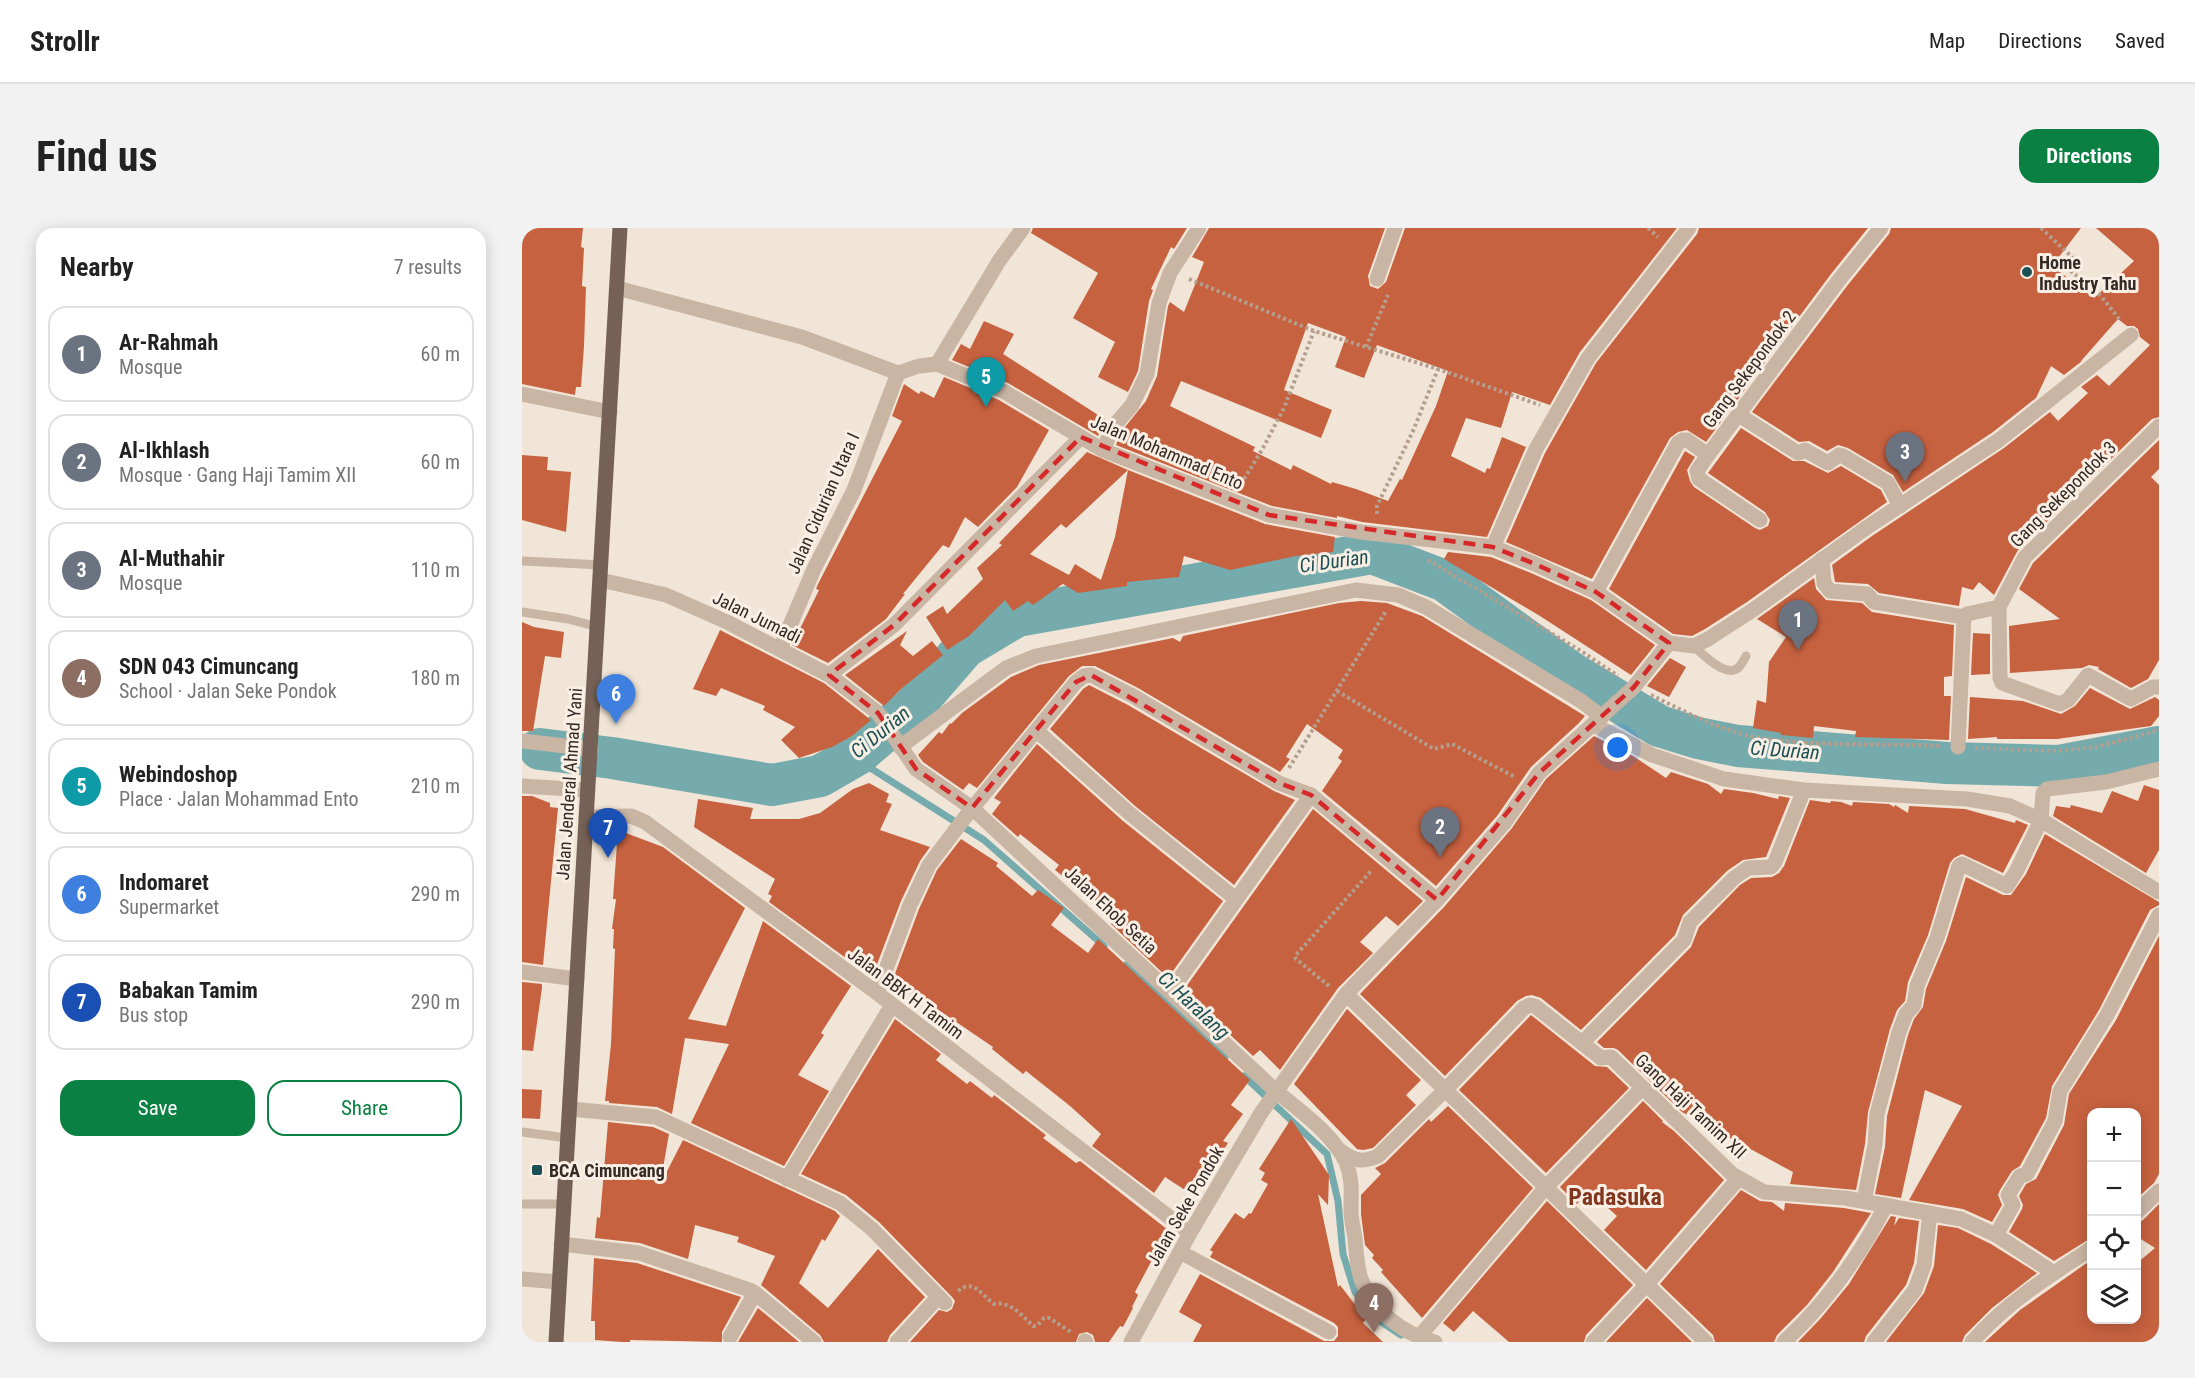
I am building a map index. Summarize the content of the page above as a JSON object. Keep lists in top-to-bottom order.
{
  "streets": {
    "main road": ["Jalan Jenderal Ahmad Yani"],
    "street": [
      "Gang Sekepondok 2",
      "Jalan Mohammad Ento",
      "Gang Sekepondok 3",
      "Jalan Cidurian Utara I",
      "Jalan Jumadi",
      "Jalan Ehob Setia",
      "Jalan BBK H Tamim",
      "Gang Haji Tamim XII",
      "Jalan Seke Pondok"
    ]
  },
  "crossings": [
    ["Gang Sekepondok 2", "Jalan Mohammad Ento"],
    ["Jalan Mohammad Ento", "Jalan Seke Pondok"],
    ["Jalan Cidurian Utara I", "Jalan Jumadi"],
    ["Jalan Jumadi", "Jalan Jenderal Ahmad Yani"],
    ["Jalan Jumadi", "Jalan Ehob Setia"],
    ["Jalan Jenderal Ahmad Yani", "Jalan BBK H Tamim"],
    ["Jalan Ehob Setia", "Jalan Seke Pondok"],
    ["Jalan BBK H Tamim", "Jalan Seke Pondok"]
  ],
  "districts": ["Padasuka"],
  "water": ["Ci Durian", "Ci Haralang"],
  "places": {
    "other": ["Home Industry Tahu"],
    "transit": ["BCA Cimuncang"]
  },
  "page": {
    "header": "Strollr",
    "nav": ["Map", "Directions", "Saved"],
    "buttons": [
      "Directions",
      ["Save", "Share"]
    ],
    "title": "Find us",
    "heading": ["Nearby", "7 results"],
    "list": [
      {
        "mark": "1",
        "name": "Ar-Rahmah",
        "note": "Mosque",
        "value": "60 m"
      },
      {
        "mark": "2",
        "name": "Al-Ikhlash",
        "note": "Mosque · Gang Haji Tamim XII",
        "value": "60 m"
      },
      {
        "mark": "3",
        "name": "Al-Muthahir",
        "note": "Mosque",
        "value": "110 m"
      },
      {
        "mark": "4",
        "name": "SDN 043 Cimuncang",
        "note": "School · Jalan Seke Pondok",
        "value": "180 m"
      },
      {
        "mark": "5",
        "name": "Webindoshop",
        "note": "Place · Jalan Mohammad Ento",
        "value": "210 m"
      },
      {
        "mark": "6",
        "name": "Indomaret",
        "note": "Supermarket",
        "value": "290 m"
      },
      {
        "mark": "7",
        "name": "Babakan Tamim",
        "note": "Bus stop",
        "value": "290 m"
      }
    ],
    "pins": [
      "5",
      "3",
      "1",
      "6",
      "2",
      "7",
      "4"
    ],
    "map_buttons": ["+", "−"]
  }
}
